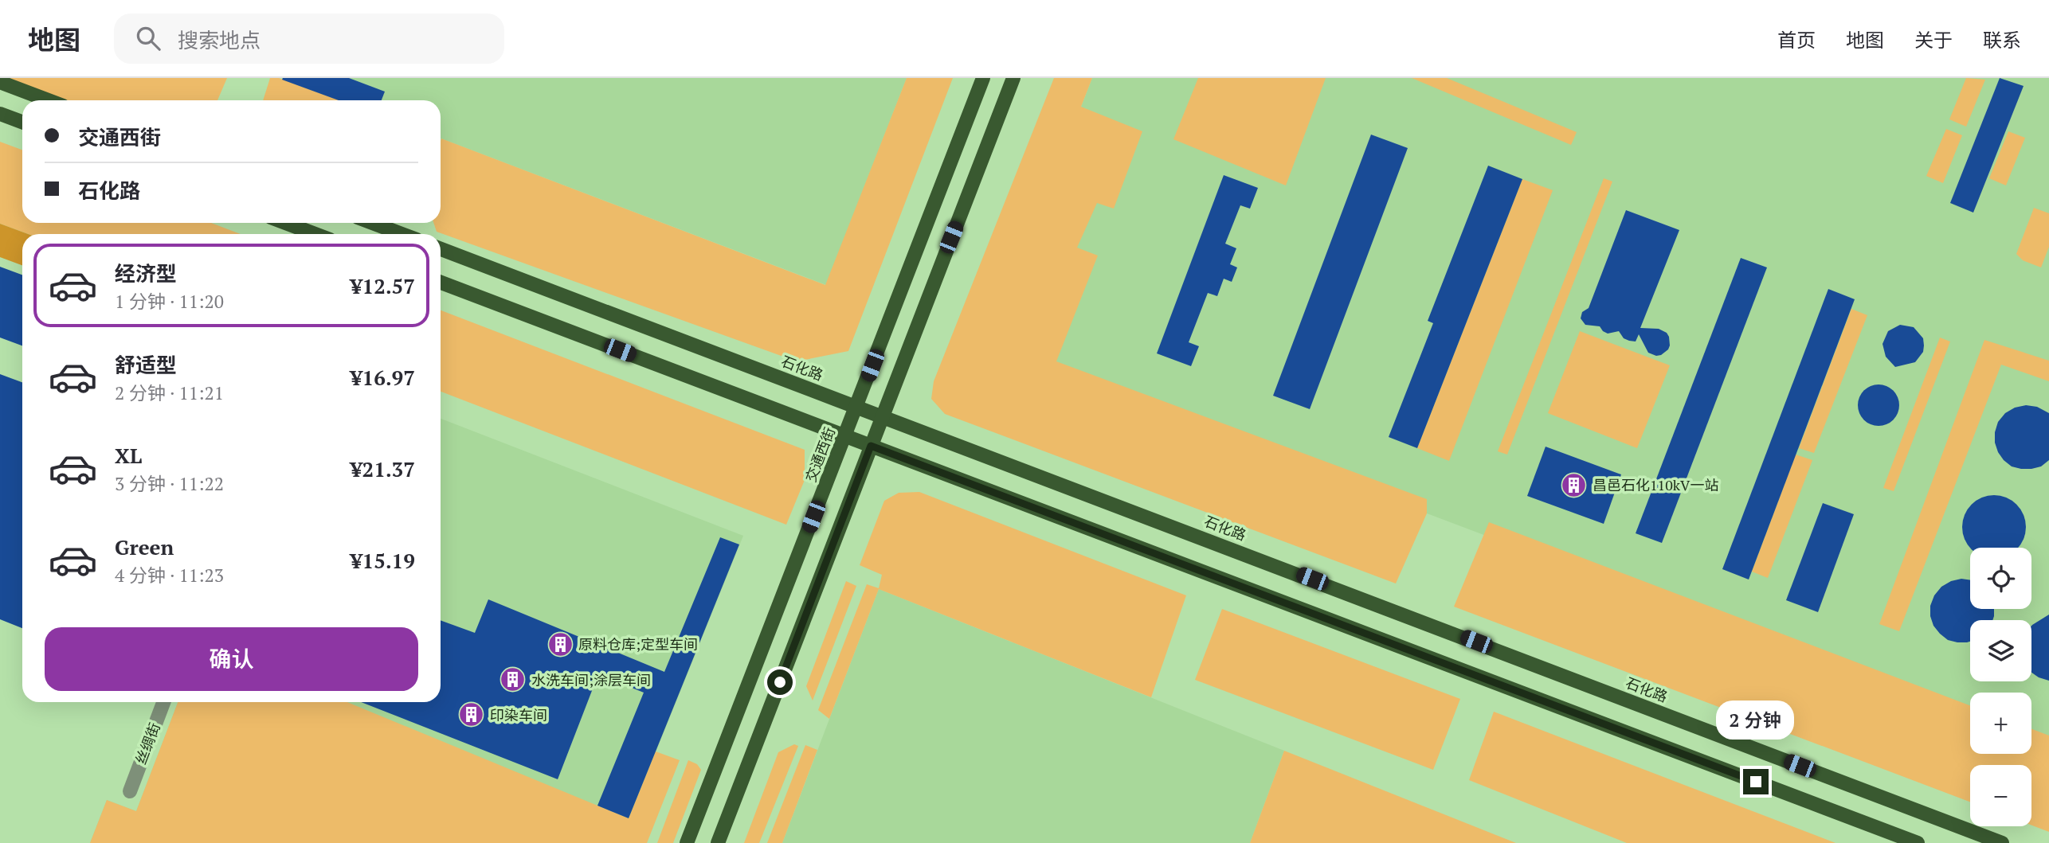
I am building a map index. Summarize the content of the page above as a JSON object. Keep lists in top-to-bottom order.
{
  "streets": {
    "main road": ["石化路", "交通西街"],
    "street": ["丝绸街"]
  },
  "crossings": [
    ["石化路", "交通西街"]
  ],
  "places": {
    "building": [
      "昌邑石化110kV一站",
      "原料仓库;定型车间",
      "水洗车间;涂层车间",
      "印染车间"
    ]
  },
  "page": {
    "header": "地图",
    "search": "搜索地点",
    "nav": [
      "首页",
      "地图",
      "关于",
      "联系"
    ],
    "banner": ["交通西街", "石化路"],
    "list": [
      {
        "name": "经济型",
        "note": "1 分钟 · 11:20",
        "value": "¥12.57"
      },
      {
        "name": "舒适型",
        "note": "2 分钟 · 11:21",
        "value": "¥16.97"
      },
      {
        "name": "XL",
        "note": "3 分钟 · 11:22",
        "value": "¥21.37"
      },
      {
        "name": "Green",
        "note": "4 分钟 · 11:23",
        "value": "¥15.19"
      }
    ],
    "map_buttons": ["+", "−"],
    "buttons": "确认",
    "bubble": "2 分钟"
  }
}
